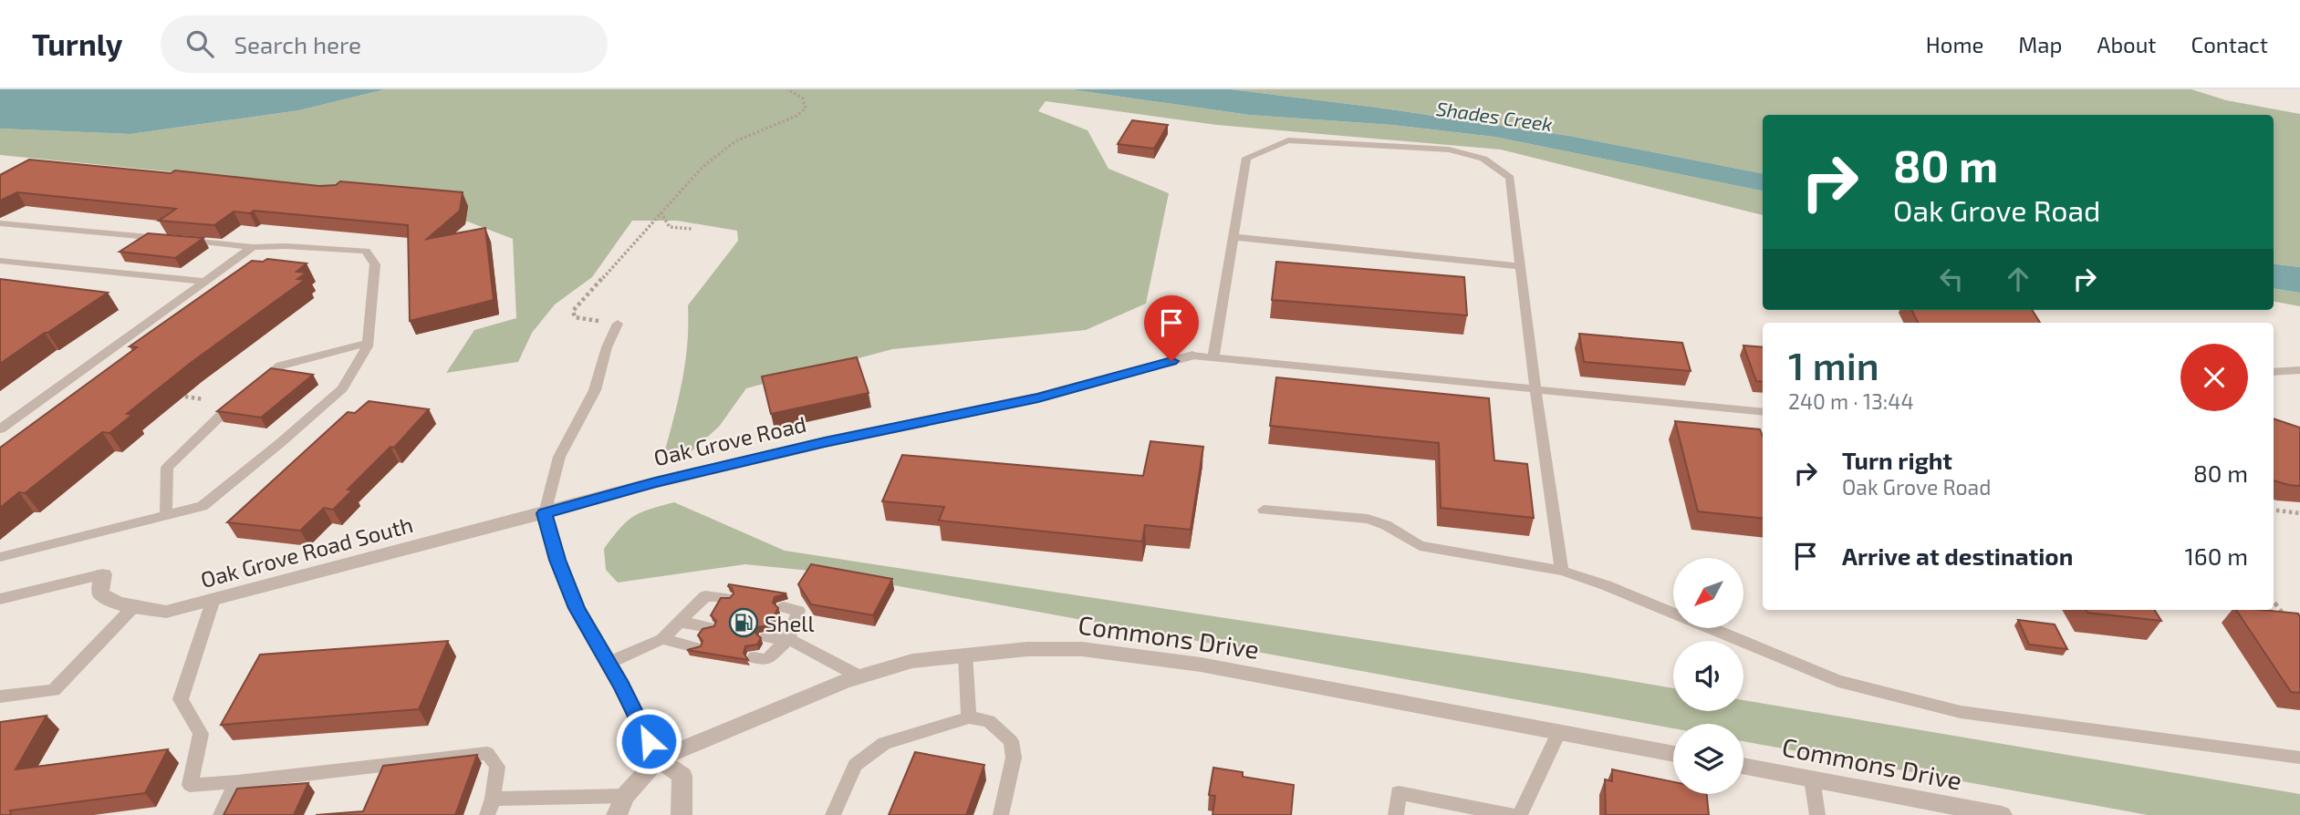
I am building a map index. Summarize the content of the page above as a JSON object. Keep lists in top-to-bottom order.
{
  "streets": {
    "street": ["Oak Grove Road", "Oak Grove Road South", "Commons Drive"]
  },
  "crossings": [
    ["Oak Grove Road", "Oak Grove Road South"]
  ],
  "water": ["Shades Creek"],
  "places": {
    "fuel station": ["Shell"]
  },
  "north": "bottom left",
  "page": {
    "header": "Turnly",
    "search": "Search here",
    "nav": [
      "Home",
      "Map",
      "About",
      "Contact"
    ],
    "turn": ["80 m", "Oak Grove Road"],
    "heading": ["1 min", "240 m · 13:44"],
    "list": [
      {
        "name": "Turn right",
        "note": "Oak Grove Road",
        "value": "80 m"
      },
      {
        "name": "Arrive at destination",
        "value": "160 m"
      }
    ]
  }
}
